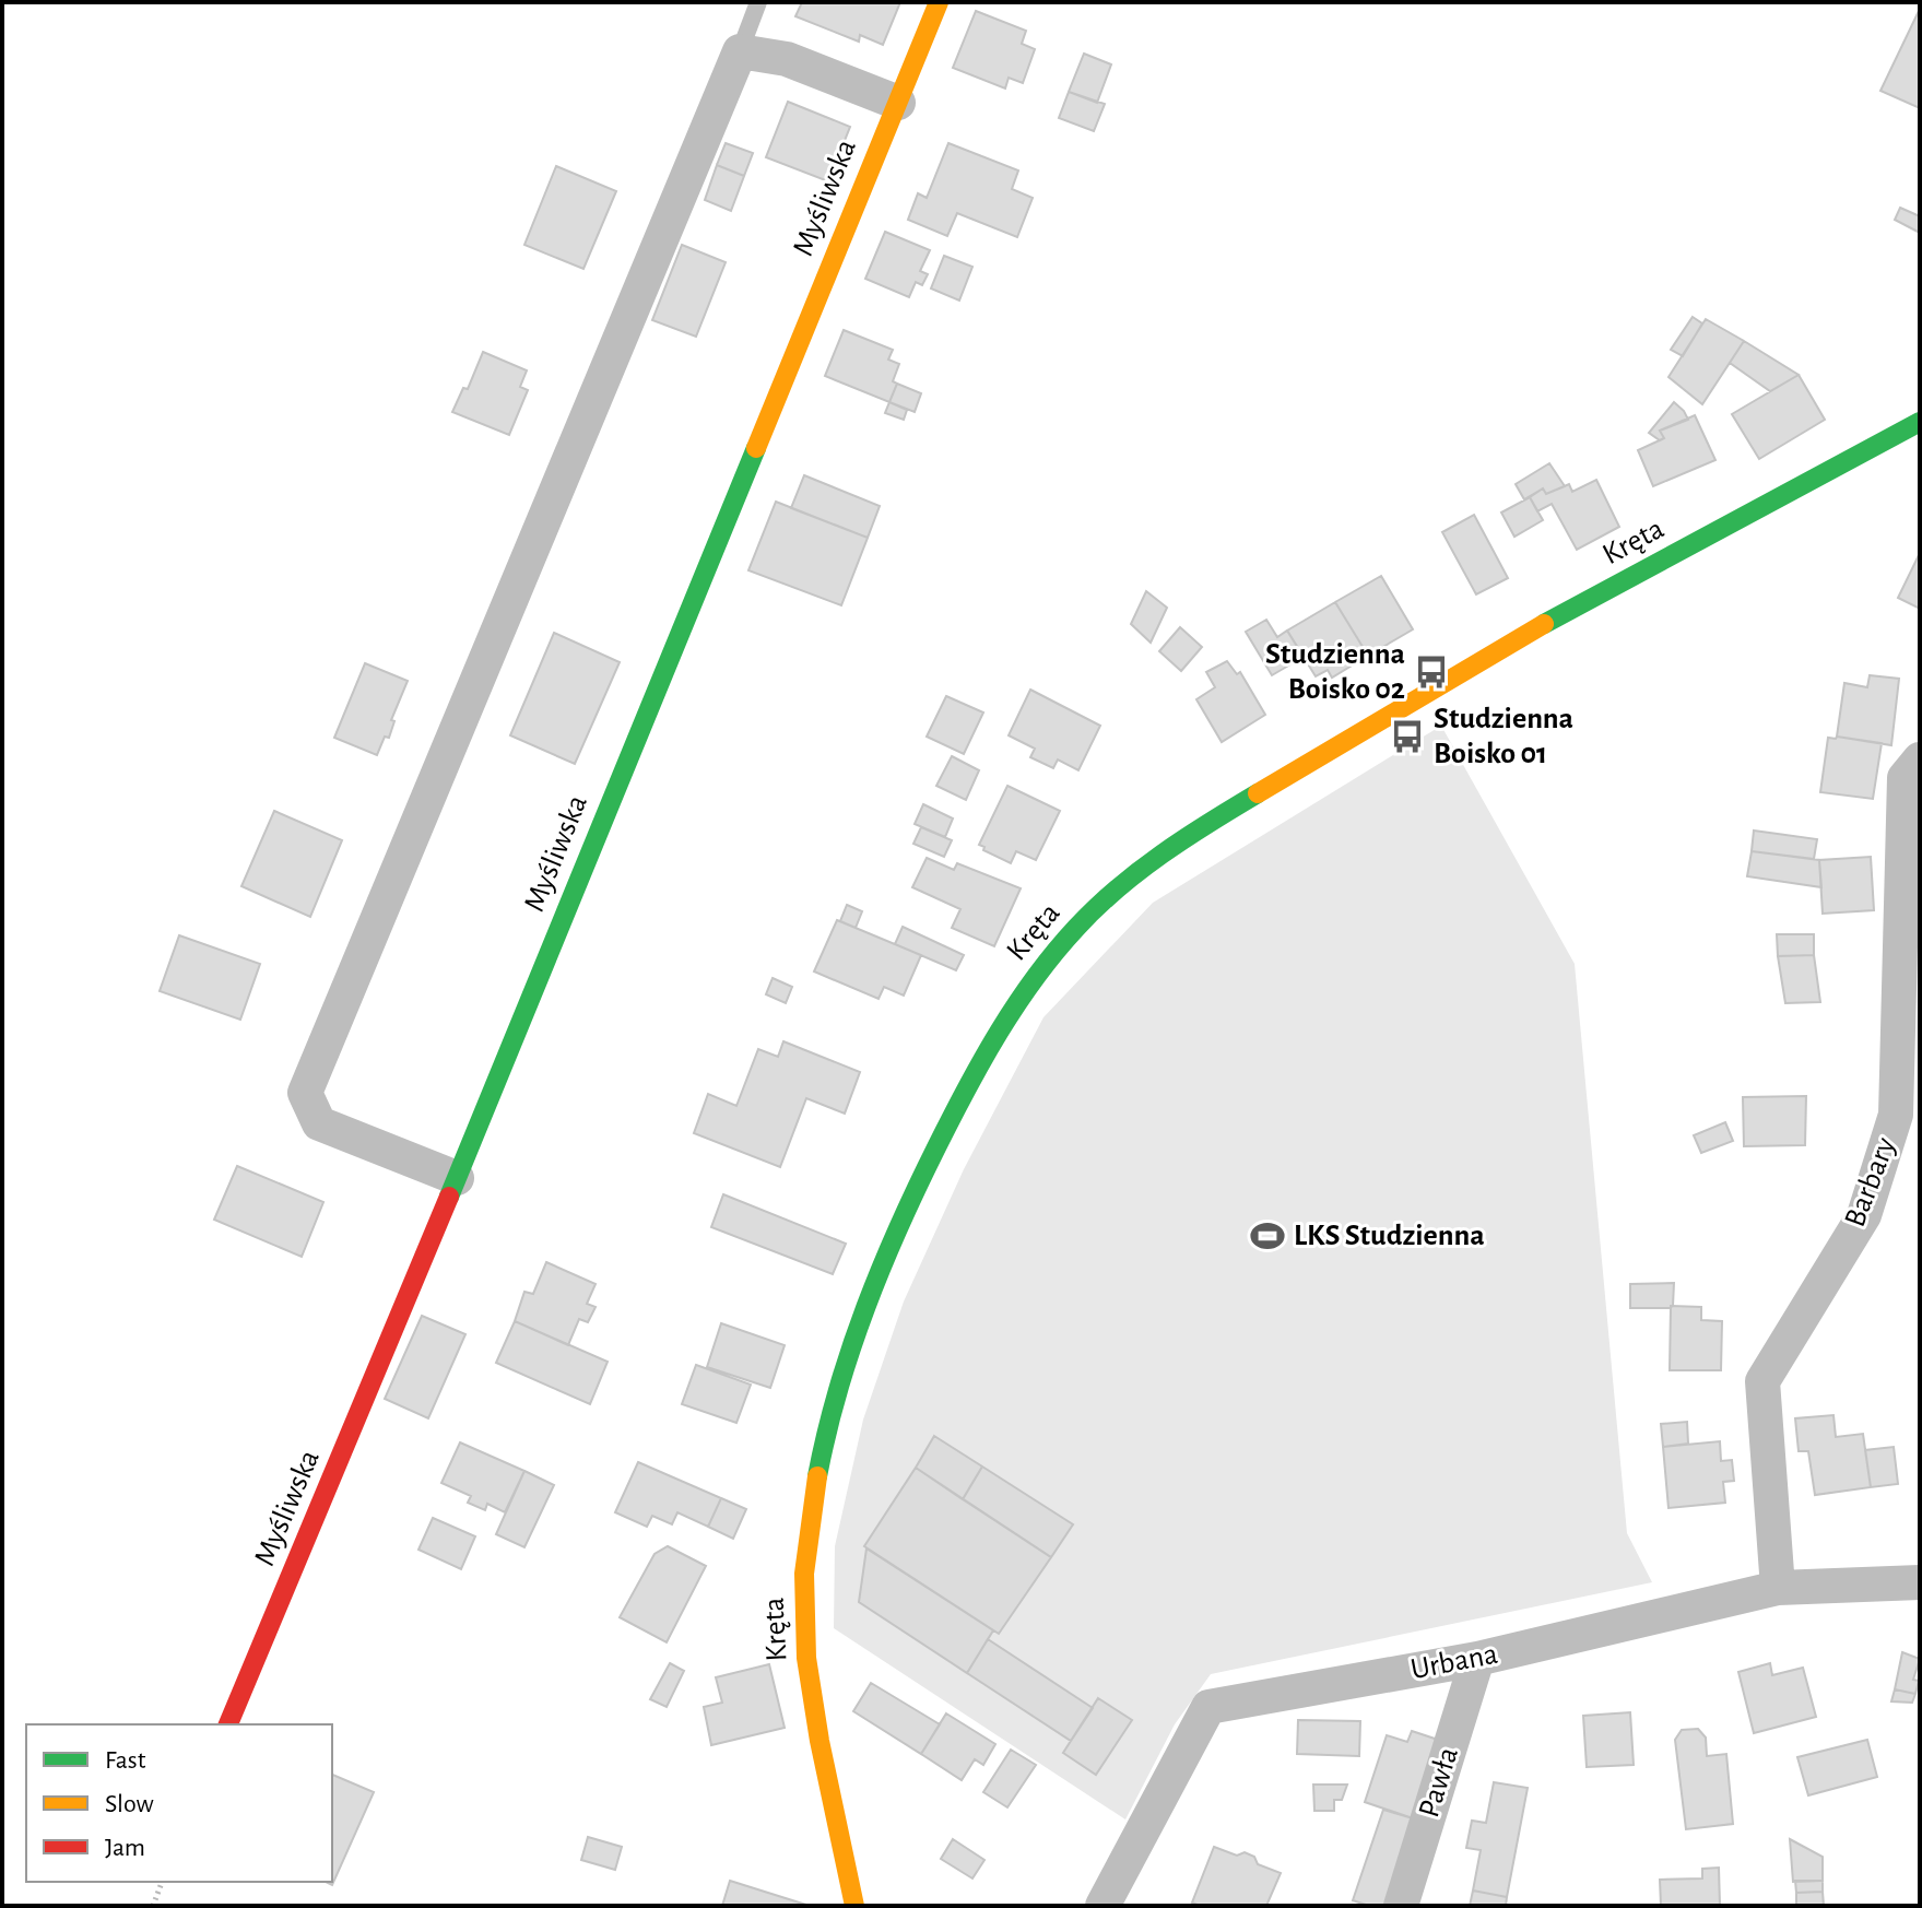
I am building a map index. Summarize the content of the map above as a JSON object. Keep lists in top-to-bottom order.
{
  "streets": {
    "street": [
      "Myśliwska",
      "Kręta",
      "Barbary",
      "Urbana",
      "Pawła"
    ]
  },
  "crossings": [
    ["Barbary", "Urbana"],
    ["Urbana", "Pawła"]
  ],
  "places": {
    "bus stop": ["Studzienna Boisko 02", "Studzienna Boisko 01"],
    "sports": ["LKS Studzienna"]
  },
  "legend": ["Fast", "Slow", "Jam"]
}
